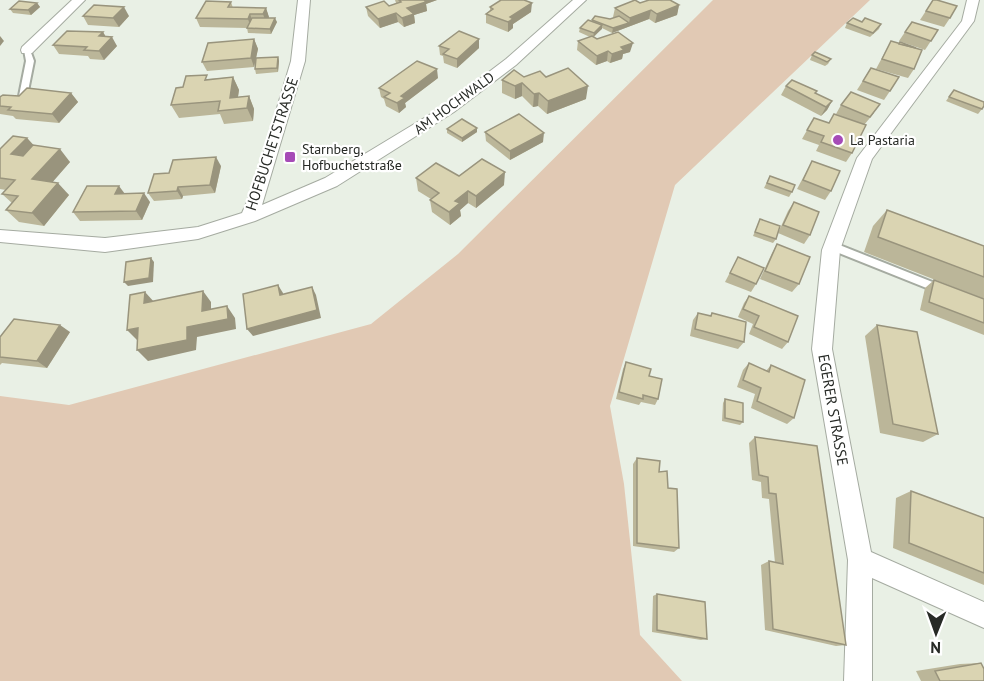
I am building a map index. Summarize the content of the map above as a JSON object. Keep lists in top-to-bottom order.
{
  "streets": {
    "street": ["AM HOCHWALD", "HOFBUCHETSTRASSE", "EGERER STRASSE"]
  },
  "crossings": [
    ["AM HOCHWALD", "HOFBUCHETSTRASSE"]
  ],
  "places": {
    "other": ["La Pastaria"],
    "transit": ["Starnberg, Hofbuchetstraße"]
  },
  "north": "bottom"
}
